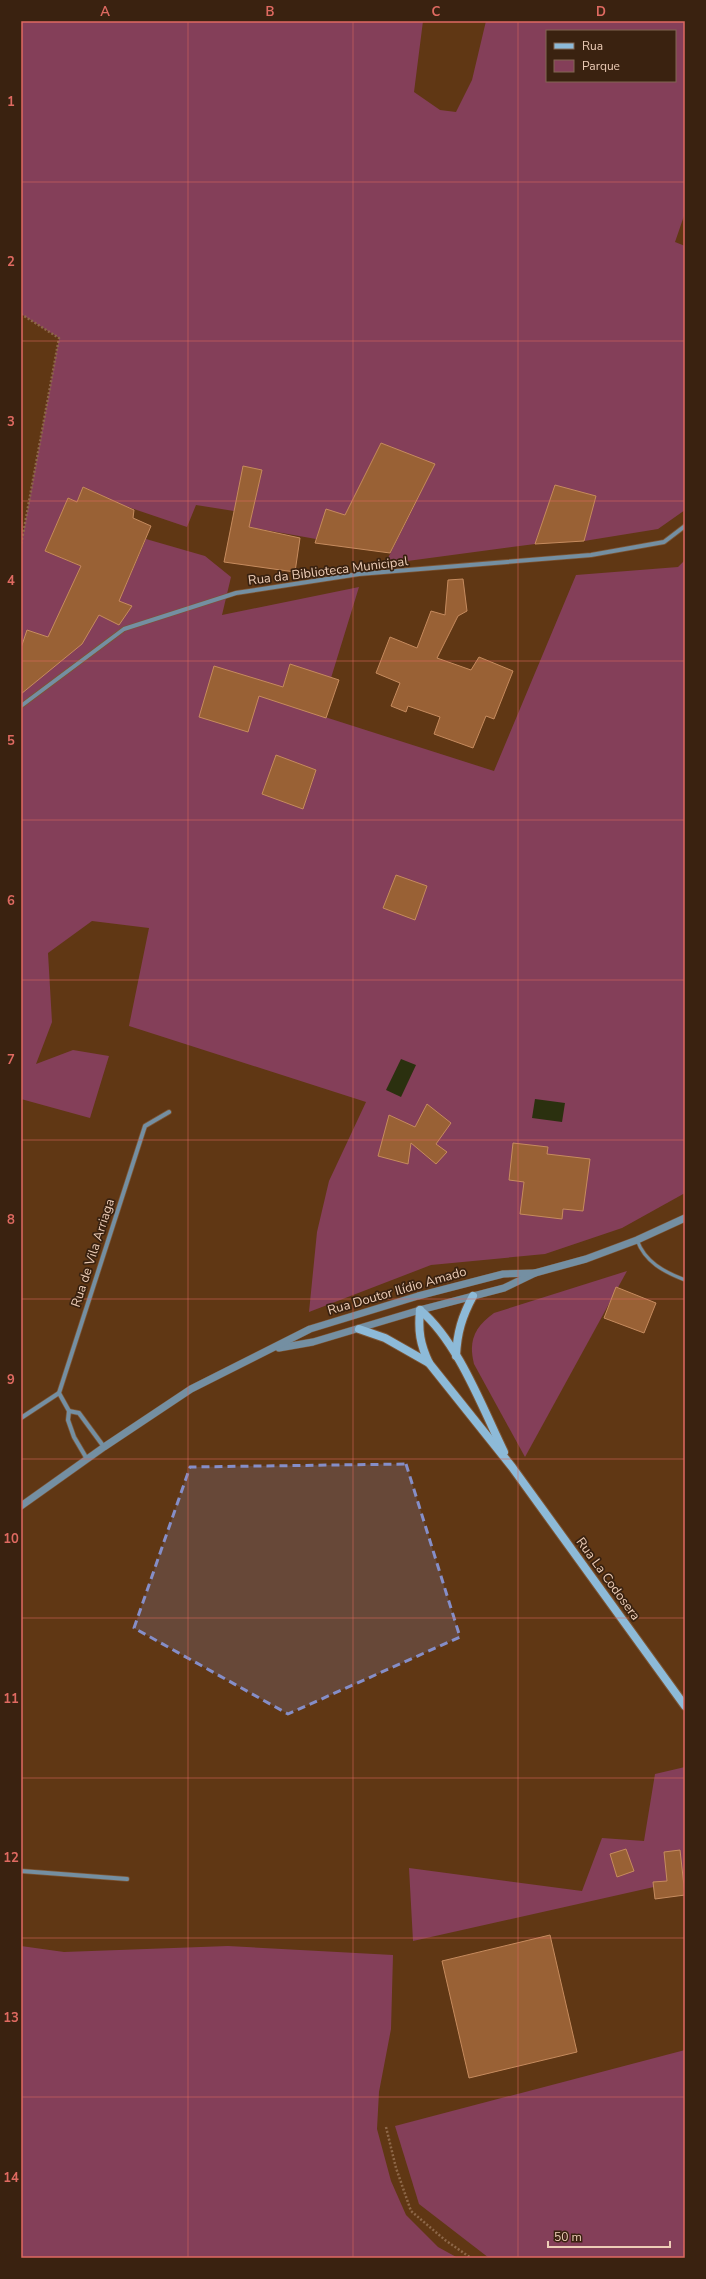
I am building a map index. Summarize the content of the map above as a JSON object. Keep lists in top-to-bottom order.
{
  "streets": {
    "main road": ["Rua La Codosera"],
    "street": ["Rua da Biblioteca Municipal", "Rua de Vila Arriaga", "Rua Doutor Ilídio Amado"]
  },
  "legend": ["Rua", "Parque"],
  "scale_bar": "50 m",
  "grid": {
    "columns": [
      "A",
      "B",
      "C",
      "D"
    ],
    "rows": [
      "1",
      "2",
      "3",
      "4",
      "5",
      "6",
      "7",
      "8",
      "9",
      "10",
      "11",
      "12",
      "13",
      "14"
    ]
  }
}
